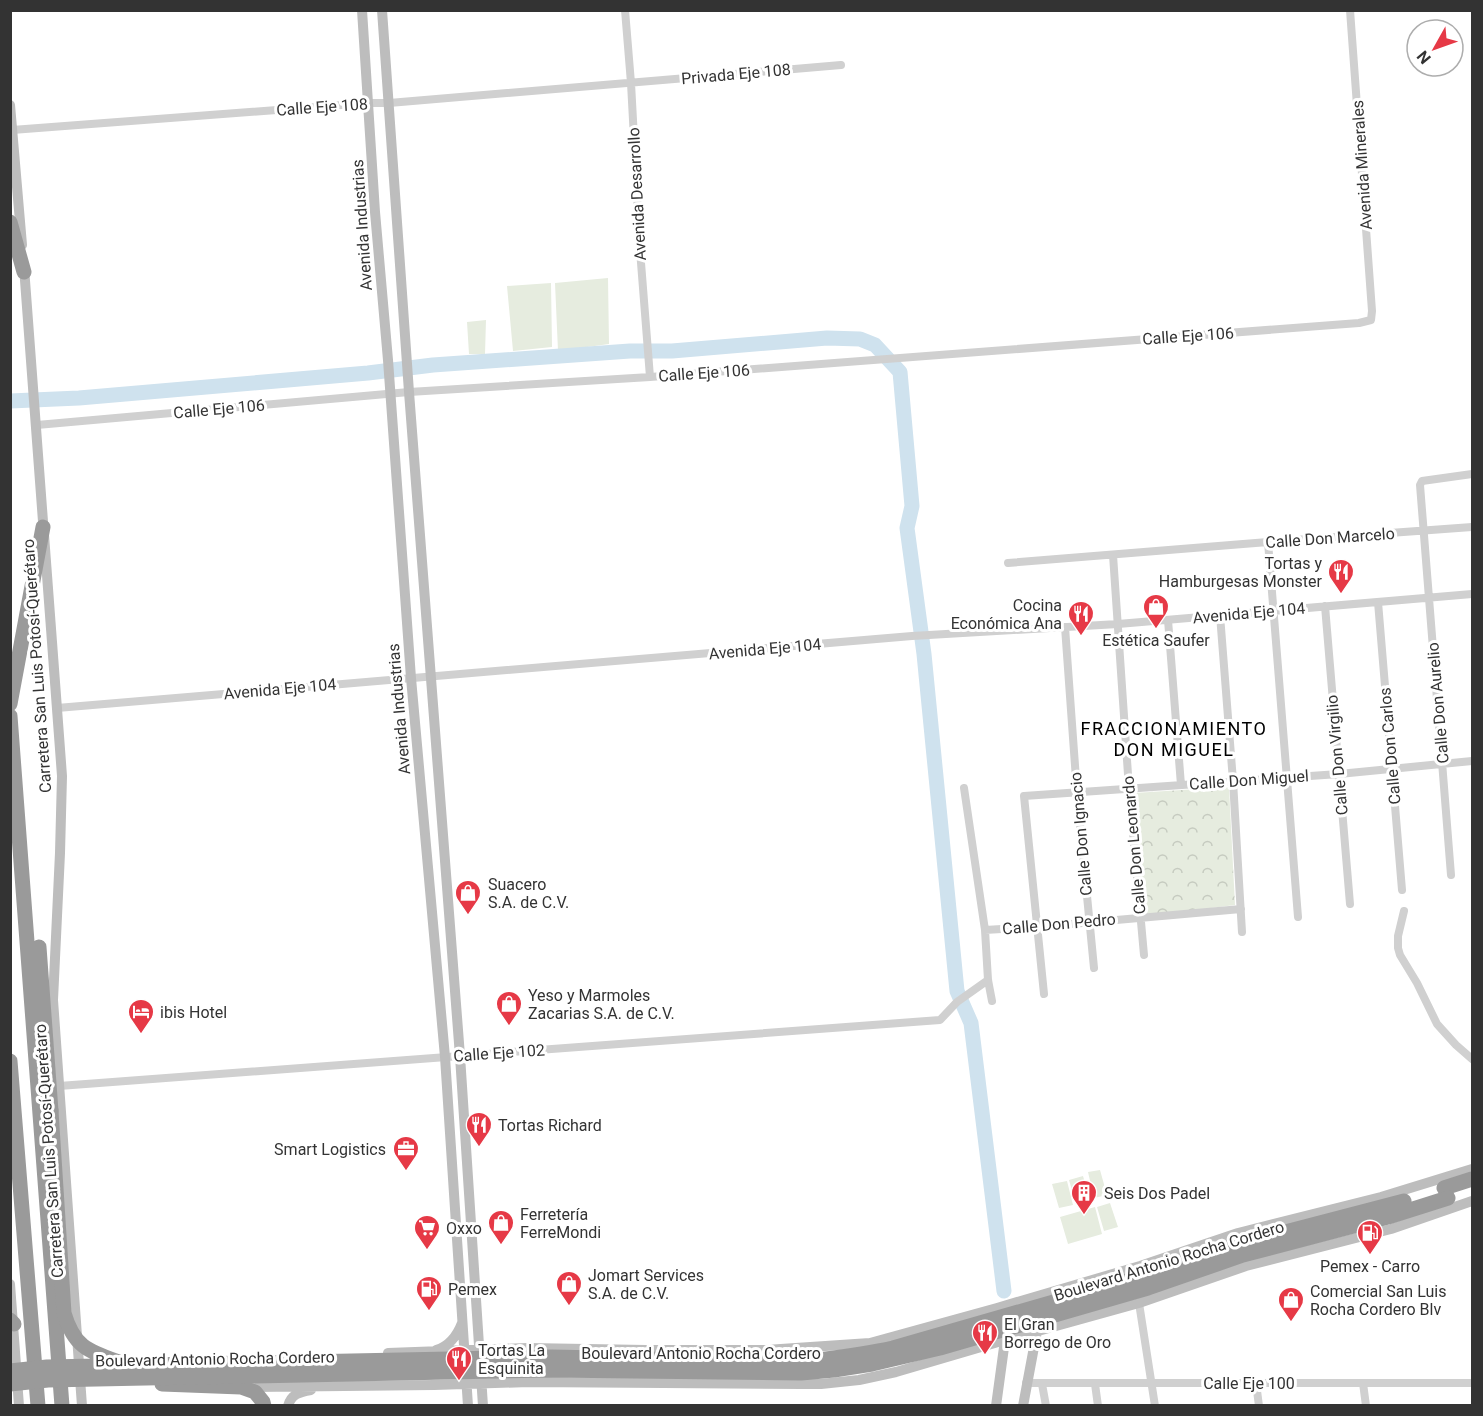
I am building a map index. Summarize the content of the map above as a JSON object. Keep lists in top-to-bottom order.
{
  "streets": {
    "highway": ["Boulevard Antonio Rocha Cordero"],
    "main road": ["Avenida Industrias", "Carretera San Luis Potosí-Querétaro"],
    "street": [
      "Privada Eje 108",
      "Calle Eje 108",
      "Avenida Minerales",
      "Avenida Desarrollo",
      "Calle Eje 106",
      "Calle Don Marcelo",
      "Avenida Eje 104",
      "Calle Don Aurelio",
      "Calle Don Carlos",
      "Calle Don Virgilio",
      "Calle Don Miguel",
      "Calle Don Ignacio",
      "Calle Don Leonardo",
      "Calle Don Pedro",
      "Calle Eje 102",
      "Calle Eje 100"
    ]
  },
  "crossings": [
    ["Privada Eje 108", "Calle Eje 108"],
    ["Privada Eje 108", "Avenida Desarrollo"],
    ["Calle Eje 108", "Avenida Desarrollo"],
    ["Calle Eje 108", "Avenida Industrias"],
    ["Calle Eje 108", "Carretera San Luis Potosí-Querétaro"],
    ["Avenida Minerales", "Calle Eje 106"],
    ["Avenida Desarrollo", "Calle Eje 106"],
    ["Avenida Industrias", "Calle Eje 106"],
    ["Avenida Industrias", "Avenida Eje 104"],
    ["Avenida Industrias", "Calle Eje 102"],
    ["Avenida Industrias", "Boulevard Antonio Rocha Cordero"],
    ["Calle Eje 106", "Carretera San Luis Potosí-Querétaro"],
    ["Calle Don Marcelo", "Calle Don Aurelio"],
    ["Calle Don Marcelo", "Calle Don Leonardo"],
    ["Avenida Eje 104", "Carretera San Luis Potosí-Querétaro"],
    ["Avenida Eje 104", "Calle Don Aurelio"],
    ["Avenida Eje 104", "Calle Don Carlos"],
    ["Avenida Eje 104", "Calle Don Virgilio"],
    ["Avenida Eje 104", "Calle Don Ignacio"],
    ["Avenida Eje 104", "Calle Don Leonardo"],
    ["Carretera San Luis Potosí-Querétaro", "Calle Eje 102"],
    ["Calle Don Aurelio", "Calle Don Miguel"],
    ["Calle Don Carlos", "Calle Don Miguel"],
    ["Calle Don Virgilio", "Calle Don Miguel"],
    ["Calle Don Miguel", "Calle Don Ignacio"],
    ["Calle Don Miguel", "Calle Don Leonardo"],
    ["Calle Don Miguel", "Calle Don Pedro"],
    ["Calle Don Ignacio", "Calle Don Pedro"],
    ["Calle Don Leonardo", "Calle Don Pedro"]
  ],
  "districts": ["FRACCIONAMIENTO DON MIGUEL"],
  "places": {
    "restaurant": [
      "Tortas y Hamburgesas Monster",
      "Cocina Económica Ana",
      "Tortas Richard",
      "El Gran Borrego de Oro",
      "Tortas La Esquinita"
    ],
    "shop": [
      "Estética Saufer",
      "Suacero S.A. de C.V.",
      "Yeso y Marmoles Zacarias S.A. de C.V.",
      "Ferretería FerreMondi",
      "Jomart Services S.A. de C.V.",
      "Comercial San Luis Rocha Cordero Blv"
    ],
    "hotel": ["ibis Hotel"],
    "office": ["Smart Logistics"],
    "building": ["Seis Dos Padel"],
    "supermarket": ["Oxxo"],
    "fuel station": ["Pemex - Carro", "Pemex"]
  },
  "north": "bottom left"
}
